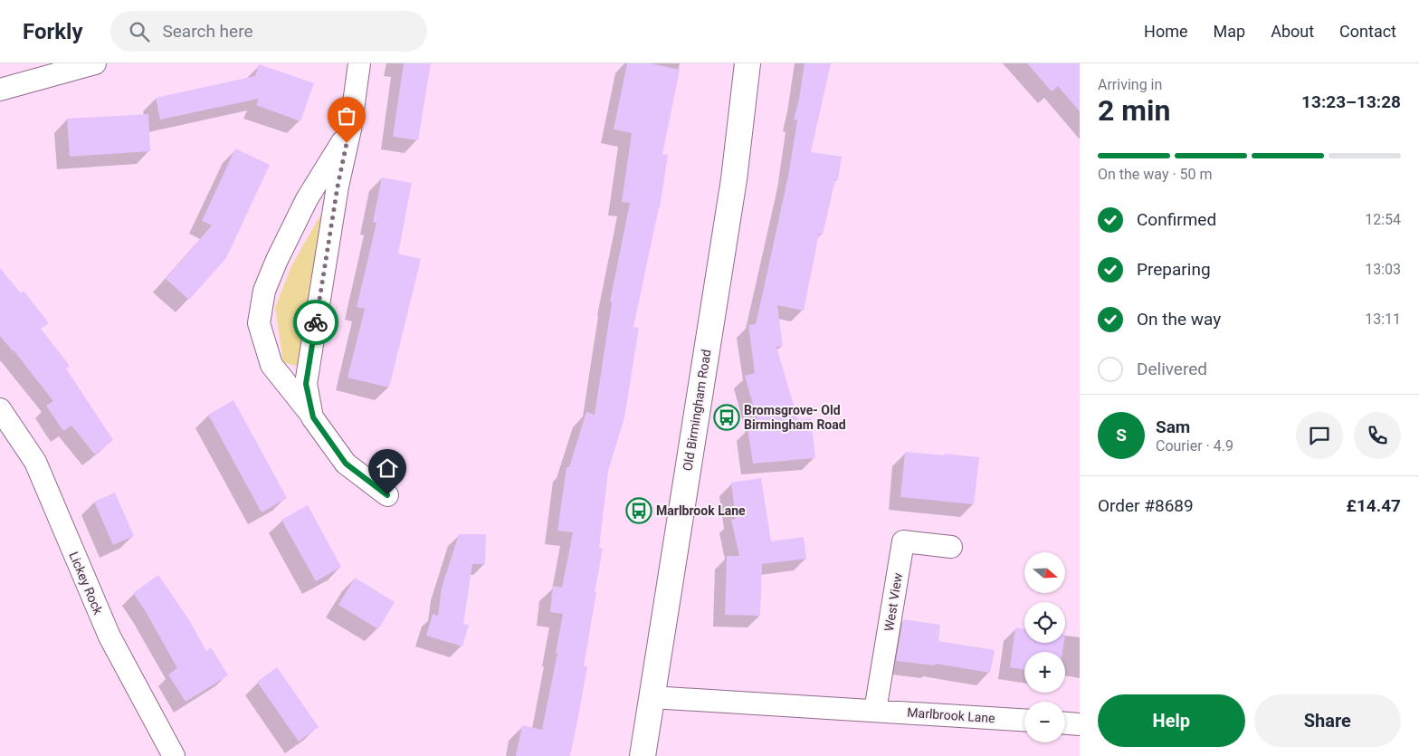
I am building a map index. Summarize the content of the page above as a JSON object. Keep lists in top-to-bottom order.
{
  "streets": {
    "main road": ["Old Birmingham Road"],
    "street": ["Lickey Rock", "West View", "Marlbrook Lane"]
  },
  "crossings": [
    ["Old Birmingham Road", "Marlbrook Lane"],
    ["West View", "Marlbrook Lane"]
  ],
  "places": {
    "bus stop": ["Bromsgrove- Old Birmingham Road", "Marlbrook Lane"]
  },
  "north": "right",
  "page": {
    "header": "Forkly",
    "search": "Search here",
    "nav": [
      "Home",
      "Map",
      "About",
      "Contact"
    ],
    "heading": ["2 min", "Arriving in", "13:23–13:28"],
    "panel": [
      "Sam",
      "Courier · 4.9",
      "Order #8689",
      "£14.47"
    ],
    "bar": "On the way · 50 m",
    "list": [
      ["Confirmed", "12:54"],
      ["Preparing", "13:03"],
      ["On the way", "13:11"],
      "Delivered"
    ],
    "round": "S",
    "map_buttons": ["+", "−"],
    "buttons": ["Help", "Share"]
  }
}
